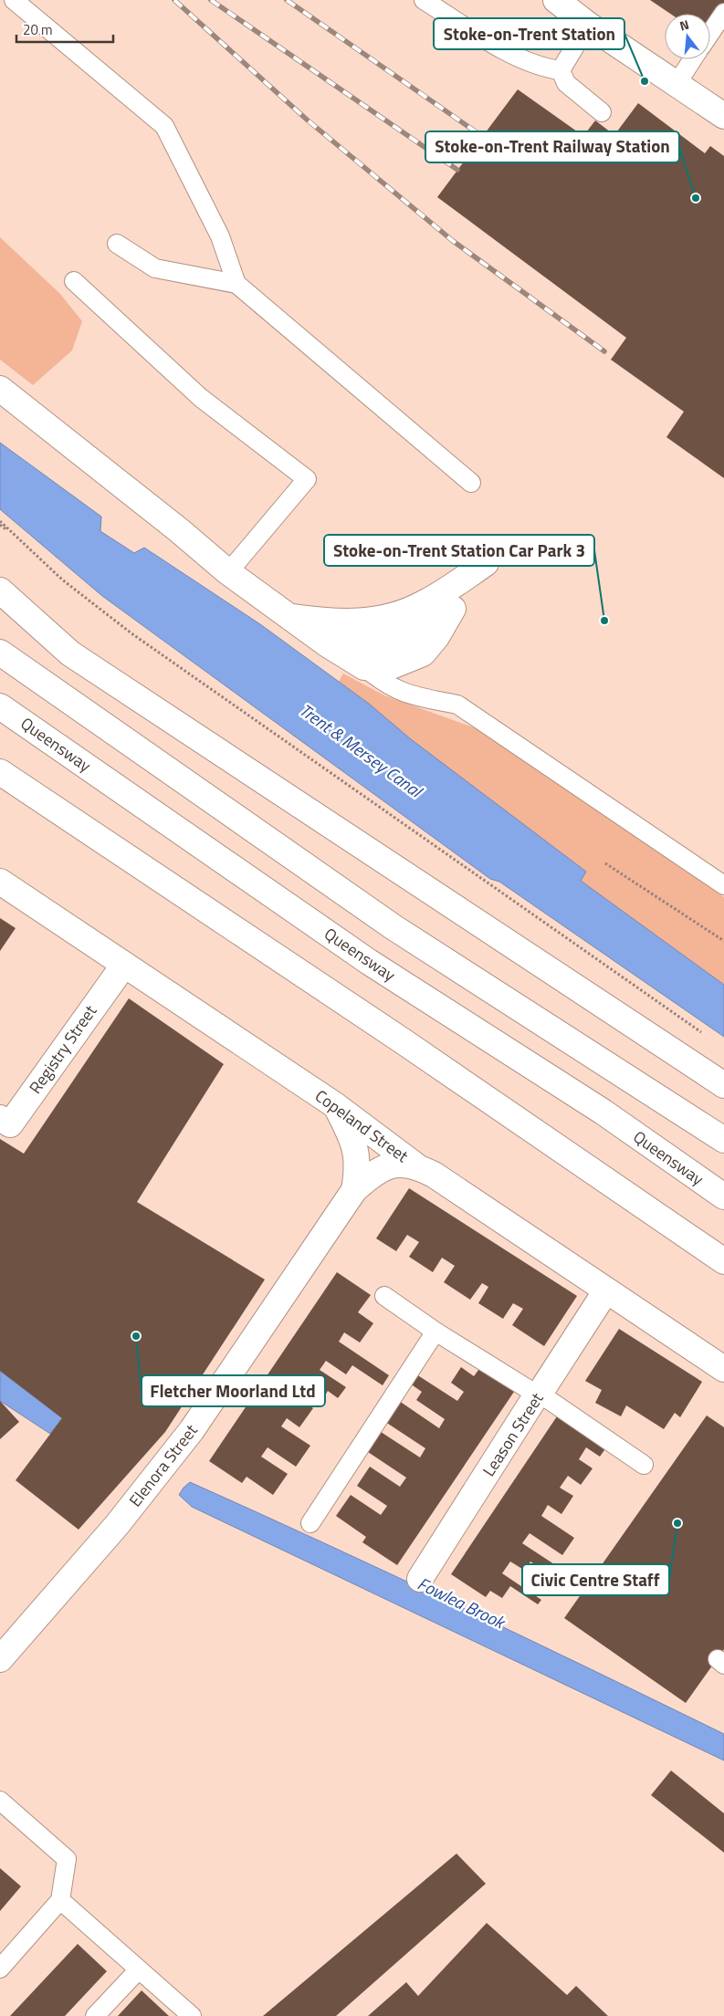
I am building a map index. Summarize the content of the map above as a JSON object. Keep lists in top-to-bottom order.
{
  "streets": {
    "main road": [
      "Queensway",
      "Registry Street",
      "Copeland Street",
      "Leason Street",
      "Elenora Street"
    ]
  },
  "crossings": [
    ["Registry Street", "Copeland Street"],
    ["Copeland Street", "Leason Street"],
    ["Copeland Street", "Elenora Street"]
  ],
  "water": ["Trent & Mersey Canal", "Fowlea Brook"],
  "places": [
    "Stoke-on-Trent Station",
    "Stoke-on-Trent Railway Station",
    "Stoke-on-Trent Station Car Park 3",
    "Fletcher Moorland Ltd",
    "Civic Centre Staff"
  ],
  "scale_bar": "20 m",
  "north": "top"
}
